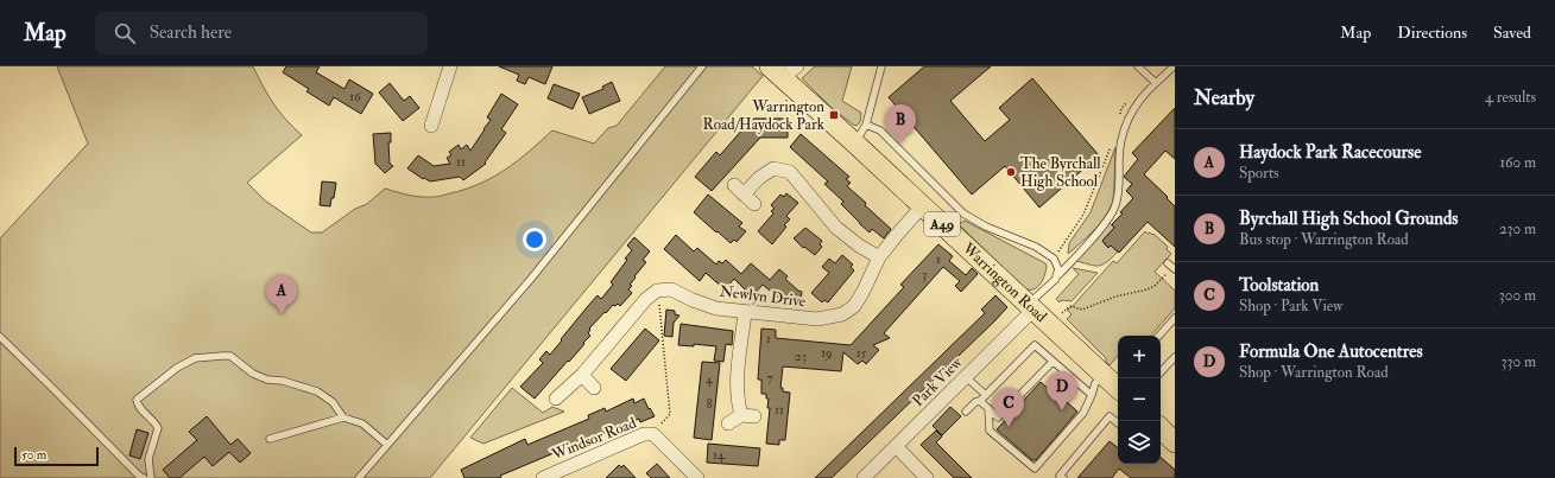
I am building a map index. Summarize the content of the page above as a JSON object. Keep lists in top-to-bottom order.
{
  "streets": {
    "main road": ["A49", "Warrington Road"],
    "street": ["Newlyn Drive", "Park View", "Windsor Road"]
  },
  "crossings": [
    ["Warrington Road", "Newlyn Drive"],
    ["Warrington Road", "Park View"]
  ],
  "places": {
    "transit": ["Warrington Road/Haydock Park"],
    "other": ["The Byrchall High School"]
  },
  "house_numbers": [
    "16",
    "11",
    "1",
    "3",
    "1",
    "19",
    "15",
    "23",
    "7",
    "4",
    "8",
    "11",
    "14"
  ],
  "scale_bar": "50 m",
  "page": {
    "header": "Map",
    "search": "Search here",
    "nav": ["Map", "Directions", "Saved"],
    "heading": ["Nearby", "4 results"],
    "pins": [
      "B",
      "A",
      "D",
      "C"
    ],
    "list": [
      {
        "mark": "A",
        "name": "Haydock Park Racecourse",
        "note": "Sports",
        "value": "160 m"
      },
      {
        "mark": "B",
        "name": "Byrchall High School Grounds",
        "note": "Bus stop · Warrington Road",
        "value": "230 m"
      },
      {
        "mark": "C",
        "name": "Toolstation",
        "note": "Shop · Park View",
        "value": "300 m"
      },
      {
        "mark": "D",
        "name": "Formula One Autocentres",
        "note": "Shop · Warrington Road",
        "value": "330 m"
      }
    ],
    "map_buttons": ["+", "−"],
    "scale": "50 m"
  }
}
